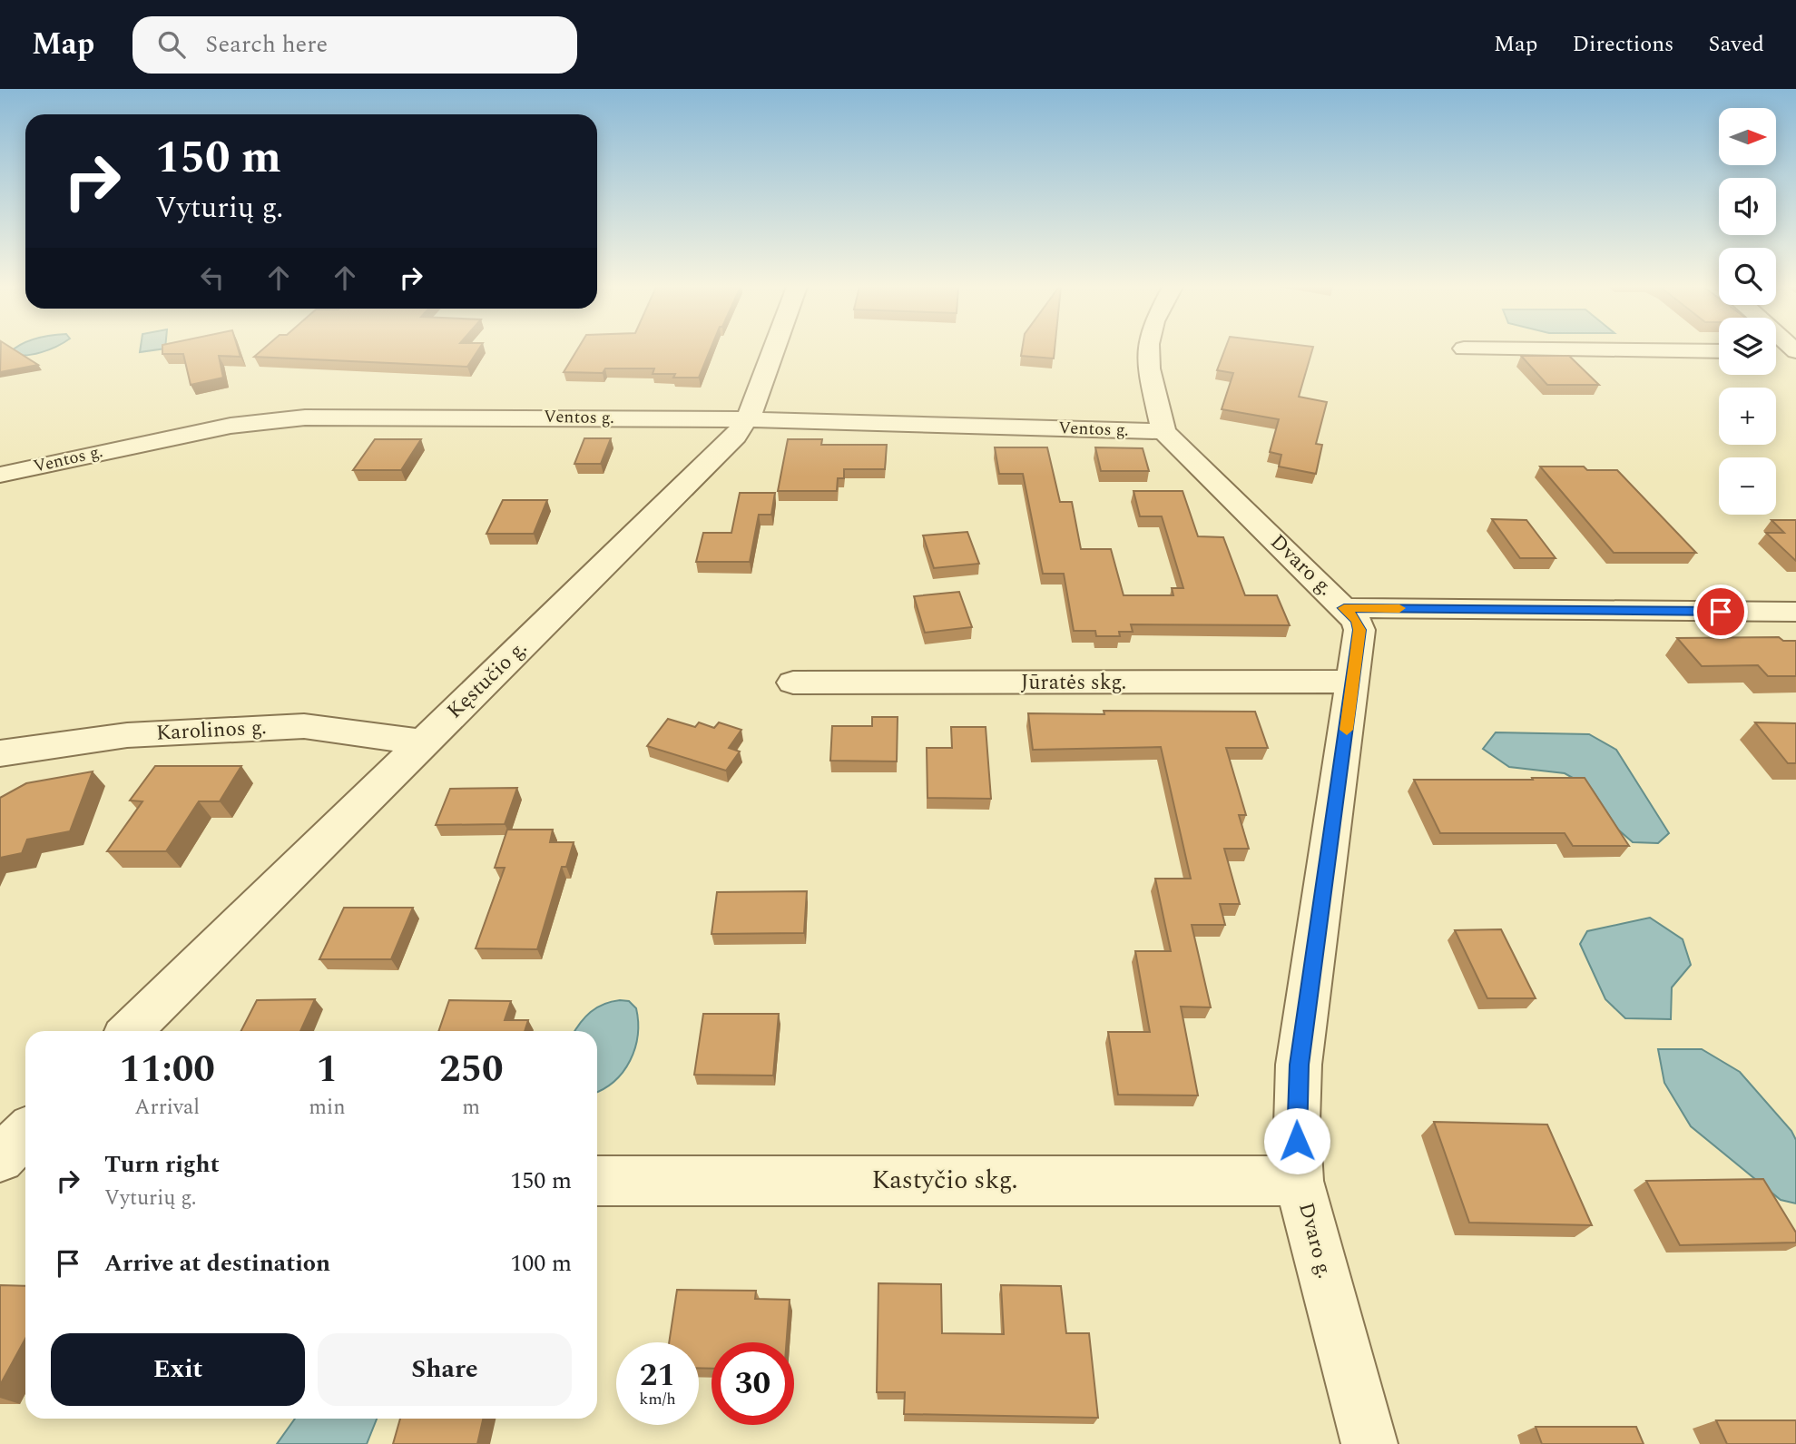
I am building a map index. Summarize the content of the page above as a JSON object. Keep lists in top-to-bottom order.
{
  "streets": {
    "street": [
      "Ventos g.",
      "Dvaro g.",
      "Kęstučio g.",
      "Jūratės skg.",
      "Karolinos g.",
      "Kastyčio skg."
    ]
  },
  "crossings": [
    ["Ventos g.", "Dvaro g."],
    ["Ventos g.", "Kęstučio g."],
    ["Dvaro g.", "Jūratės skg."],
    ["Dvaro g.", "Kastyčio skg."],
    ["Kęstučio g.", "Karolinos g."]
  ],
  "north": "right",
  "page": {
    "header": "Map",
    "search": "Search here",
    "nav": ["Map", "Directions", "Saved"],
    "map_buttons": ["+", "−"],
    "turn": ["150 m", "Vyturių g."],
    "eta": [
      "11:00",
      "Arrival",
      "1",
      "min",
      "250",
      "m"
    ],
    "list": [
      {
        "name": "Turn right",
        "note": "Vyturių g.",
        "value": "150 m"
      },
      {
        "name": "Arrive at destination",
        "value": "100 m"
      }
    ],
    "buttons": ["Exit", "Share"],
    "speed": "21 km/h",
    "limit": "30"
  }
}
